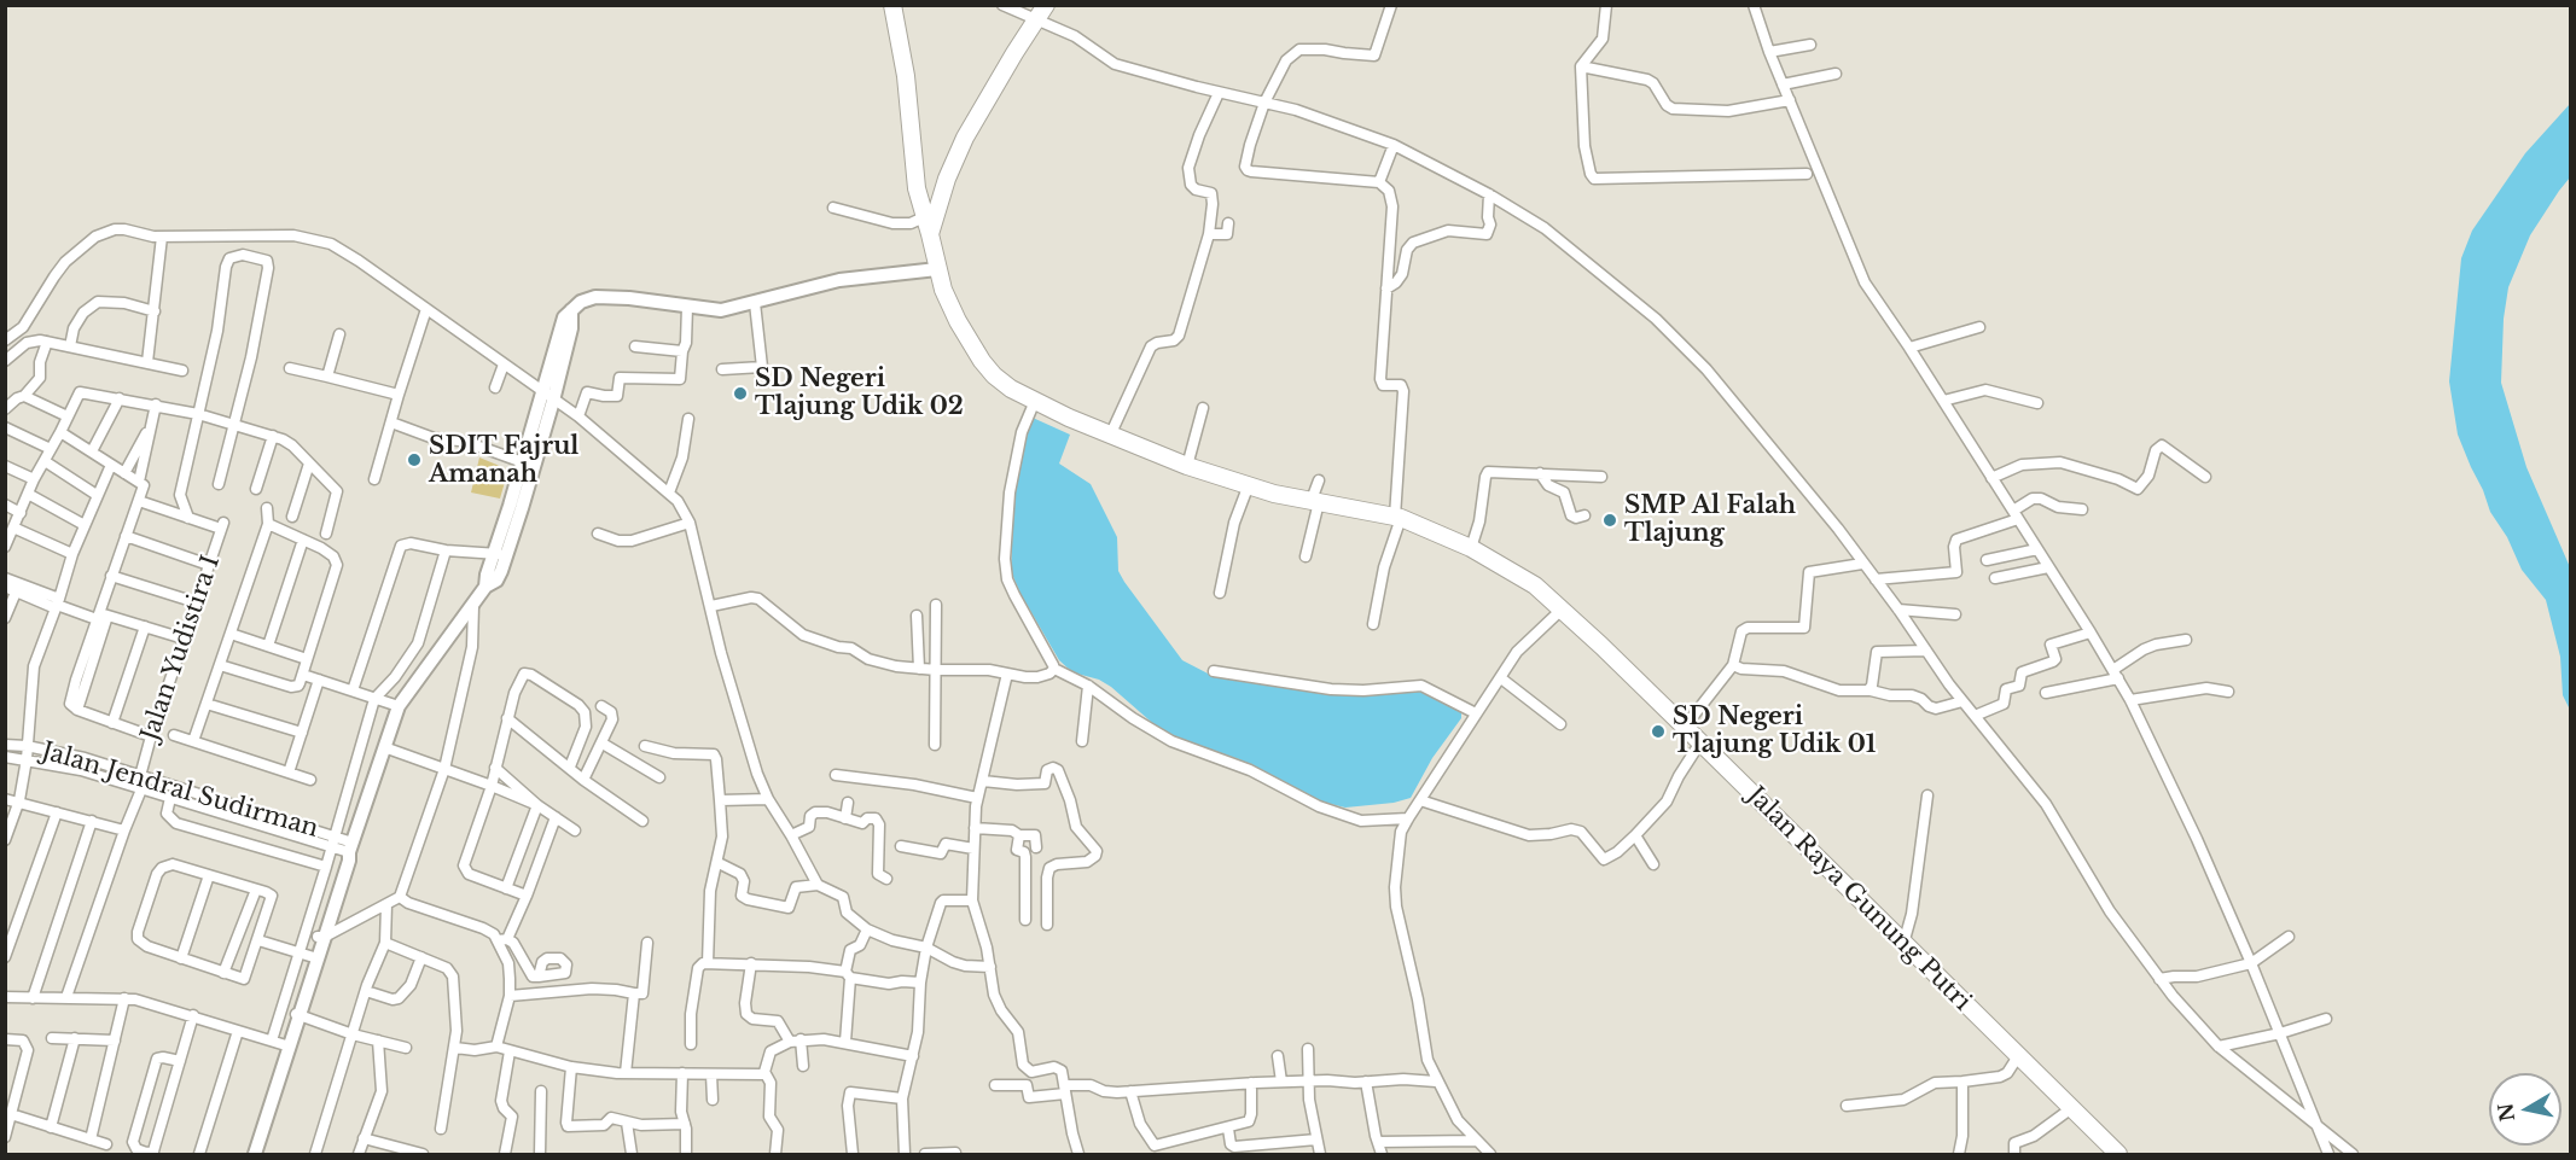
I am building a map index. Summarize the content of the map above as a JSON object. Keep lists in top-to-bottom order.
{
  "streets": {
    "main road": ["Jalan Raya Gunung Putri"],
    "street": ["Jalan Yudistira I", "Jalan Jendral Sudirman"]
  },
  "crossings": [
    ["Jalan Yudistira I", "Jalan Jendral Sudirman"]
  ],
  "places": [
    "SD Negeri Tlajung Udik 02",
    "SDIT Fajrul Amanah",
    "SMP Al Falah Tlajung",
    "SD Negeri Tlajung Udik 01"
  ],
  "north": "left"
}
